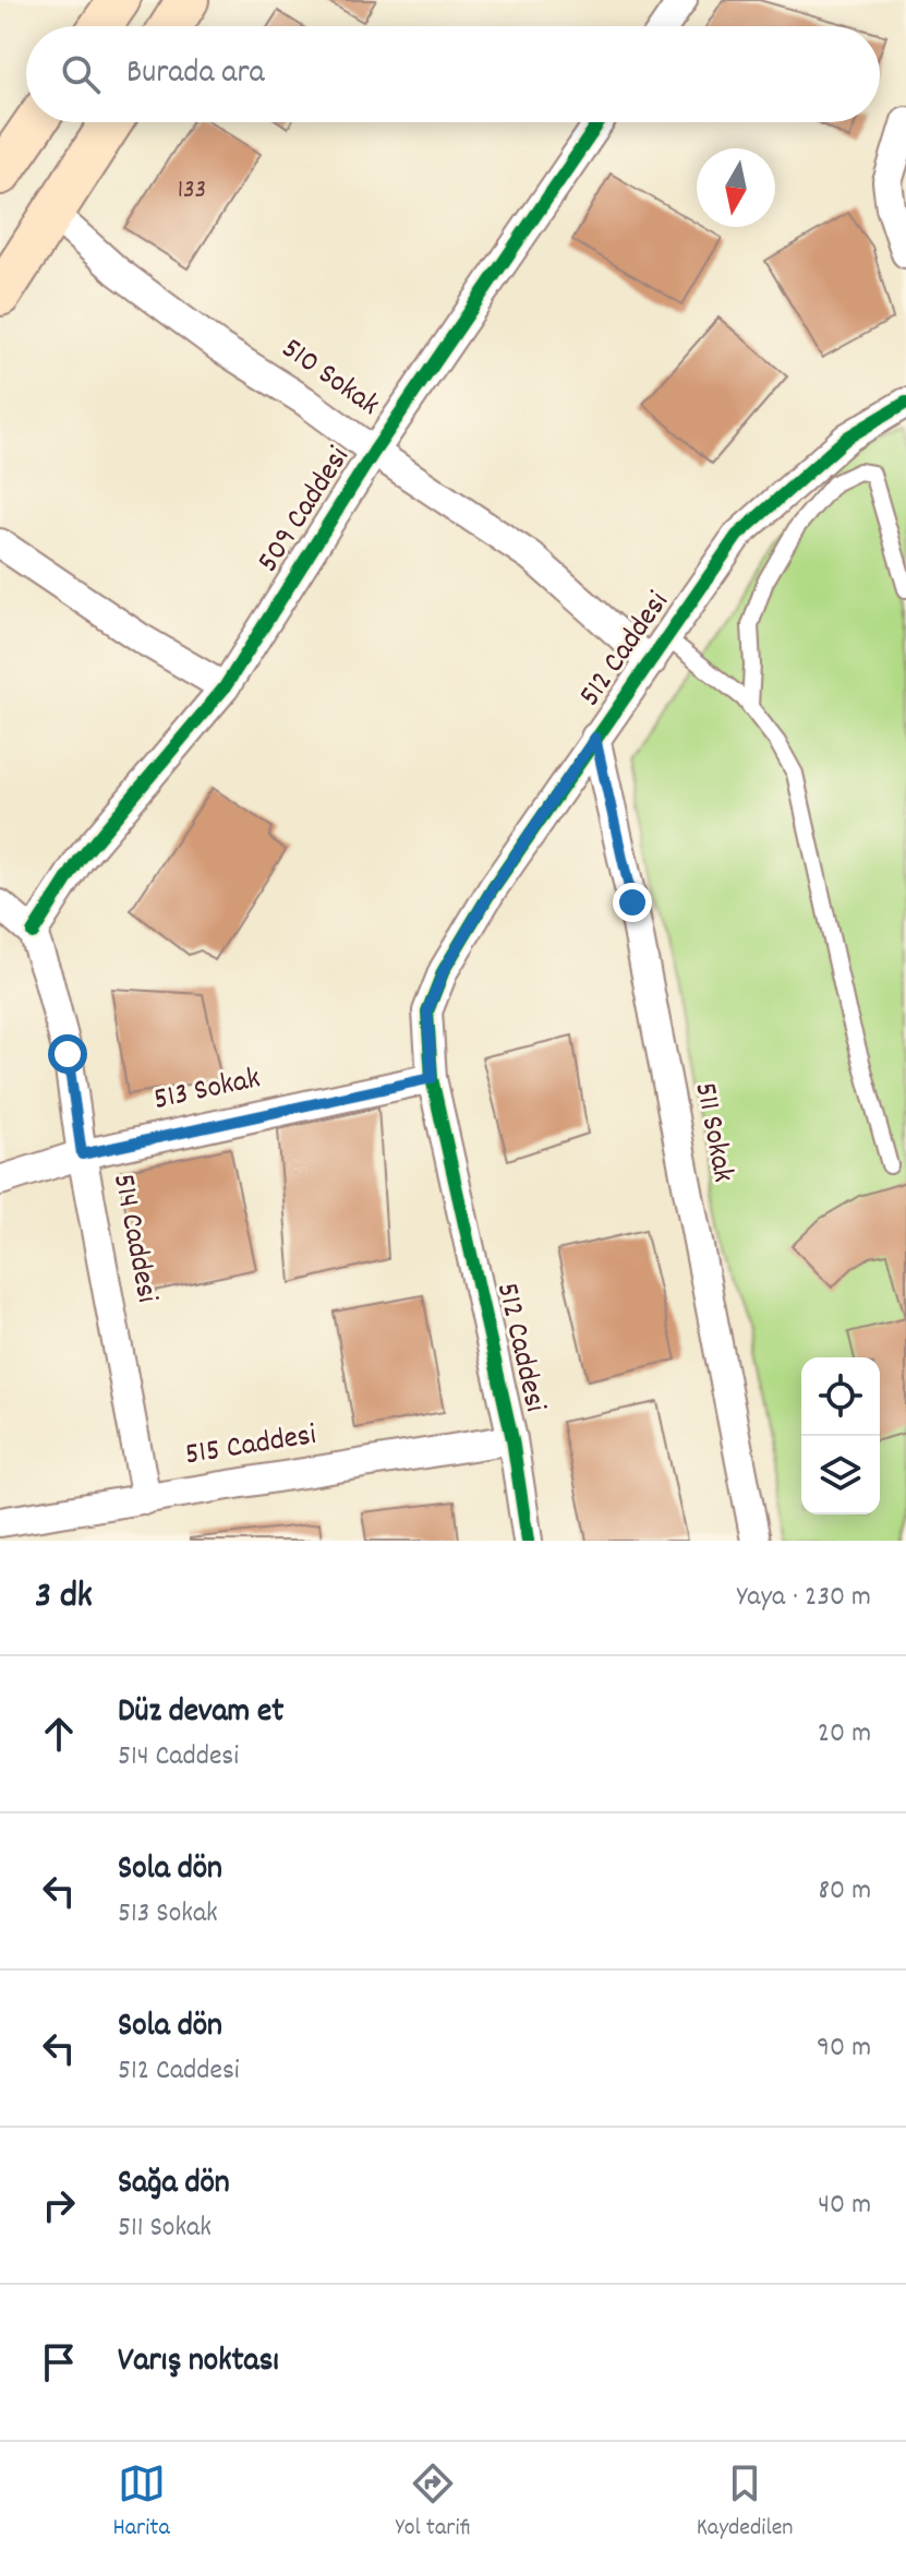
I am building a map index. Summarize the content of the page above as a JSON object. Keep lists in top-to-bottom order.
{
  "streets": {
    "street": [
      "510 Sokak",
      "509 Caddesi",
      "512 Caddesi",
      "513 Sokak",
      "511 Sokak",
      "514 Caddesi",
      "515 Caddesi"
    ]
  },
  "crossings": [
    ["510 Sokak", "509 Caddesi"],
    ["510 Sokak", "512 Caddesi"],
    ["509 Caddesi", "514 Caddesi"],
    ["512 Caddesi", "513 Sokak"],
    ["512 Caddesi", "511 Sokak"],
    ["512 Caddesi", "515 Caddesi"],
    ["513 Sokak", "514 Caddesi"],
    ["514 Caddesi", "515 Caddesi"]
  ],
  "house_numbers": ["133"],
  "north": "bottom",
  "page": {
    "search": "Burada ara",
    "heading": ["3 dk", "Yaya · 230 m"],
    "list": [
      ["Düz devam et", "514 Caddesi", "20 m"],
      ["Sola dön", "513 Sokak", "80 m"],
      ["Sola dön", "512 Caddesi", "90 m"],
      ["Sağa dön", "511 Sokak", "40 m"],
      "Varış noktası"
    ],
    "nav": ["Harita", "Yol tarifi", "Kaydedilen"]
  }
}
